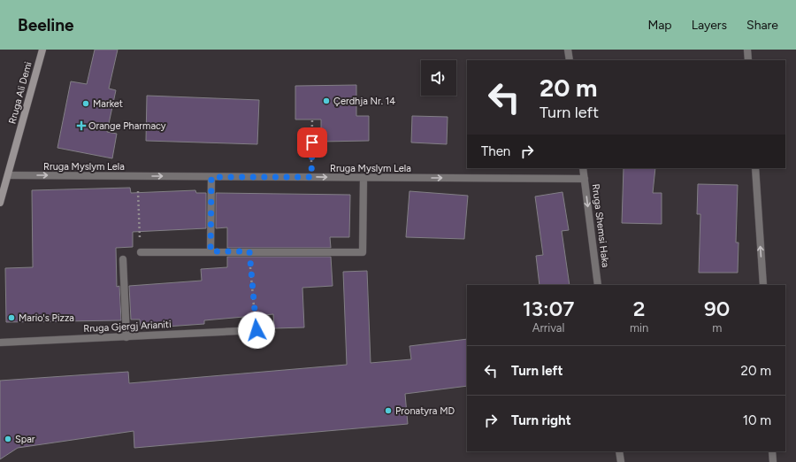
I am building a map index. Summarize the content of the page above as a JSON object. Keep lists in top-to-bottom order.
{
  "streets": {
    "main road": ["Rruga Ali Demi"],
    "street": ["Rruga Myslym Lela", "Rruga Shemsi Haka", "Rruga Gjergj Arianiti"]
  },
  "crossings": [
    ["Rruga Ali Demi", "Rruga Myslym Lela"],
    ["Rruga Myslym Lela", "Rruga Shemsi Haka"]
  ],
  "one_way": ["Rruga Myslym Lela", "Rruga Shemsi Haka"],
  "places": {
    "other": [
      "Çerdhja Nr. 14",
      "Market",
      "Mario's Pizza",
      "Pronatyra MD",
      "Spar"
    ],
    "health": ["Orange Pharmacy"]
  },
  "page": {
    "header": "Beeline",
    "nav": ["Map", "Layers", "Share"],
    "turn": ["20 m", "Turn left"],
    "then": "Then",
    "eta": [
      "13:07",
      "Arrival",
      "2",
      "min",
      "90",
      "m"
    ],
    "list": [
      {
        "name": "Turn left",
        "value": "20 m"
      },
      {
        "name": "Turn right",
        "value": "10 m"
      }
    ]
  }
}
